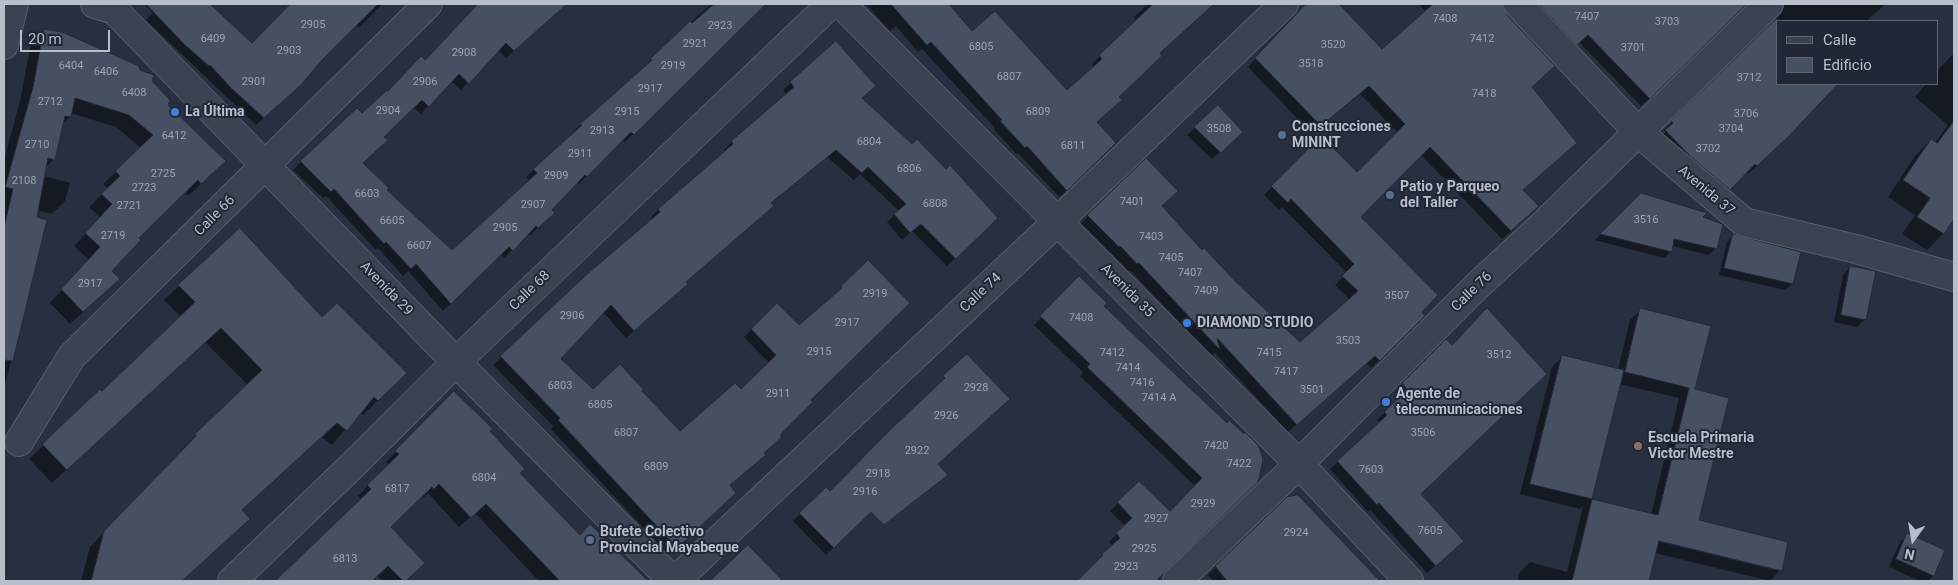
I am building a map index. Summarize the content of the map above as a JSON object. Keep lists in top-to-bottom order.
{
  "streets": {
    "street": [
      "Avenida 37",
      "Calle 66",
      "Avenida 29",
      "Calle 68",
      "Avenida 35",
      "Calle 76",
      "Calle 74"
    ]
  },
  "crossings": [
    ["Avenida 37", "Calle 76"],
    ["Calle 66", "Avenida 29"],
    ["Avenida 29", "Calle 68"],
    ["Avenida 29", "Calle 74"],
    ["Avenida 35", "Calle 76"],
    ["Avenida 35", "Calle 74"]
  ],
  "places": [
    "La Última",
    "Construcciones MININT",
    "Patio y Parqueo del Taller",
    "DIAMOND STUDIO",
    "Agente de telecomunicaciones",
    "Escuela Primaria Victor Mestre",
    "Bufete Colectivo Provincial Mayabeque"
  ],
  "house_numbers": [
    "7407",
    "7408",
    "3703",
    "2905",
    "2923",
    "6409",
    "7412",
    "2921",
    "3520",
    "6805",
    "3701",
    "2903",
    "2908",
    "3518",
    "6404",
    "2919",
    "6406",
    "6807",
    "3712",
    "2901",
    "2906",
    "2917",
    "6408",
    "7418",
    "2712",
    "2904",
    "2915",
    "6809",
    "3706",
    "3508",
    "3704",
    "2913",
    "6412",
    "6804",
    "2710",
    "6811",
    "3702",
    "2911",
    "6806",
    "2725",
    "2909",
    "2108",
    "2723",
    "6603",
    "7401",
    "6808",
    "2907",
    "2721",
    "3516",
    "6605",
    "2905",
    "2719",
    "7403",
    "6607",
    "7405",
    "7407",
    "2917",
    "7409",
    "2919",
    "3507",
    "2906",
    "7408",
    "2917",
    "3503",
    "2915",
    "7412",
    "7415",
    "3512",
    "7414",
    "7417",
    "7416",
    "6803",
    "2928",
    "3501",
    "2911",
    "7414 A",
    "6805",
    "2926",
    "6807",
    "3506",
    "7420",
    "2922",
    "7422",
    "6809",
    "7603",
    "2918",
    "6804",
    "6817",
    "2916",
    "2929",
    "2927",
    "7605",
    "2924",
    "2925",
    "6813",
    "2923"
  ],
  "legend": ["Calle", "Edificio"],
  "scale_bar": "20 m",
  "north": "bottom"
}
